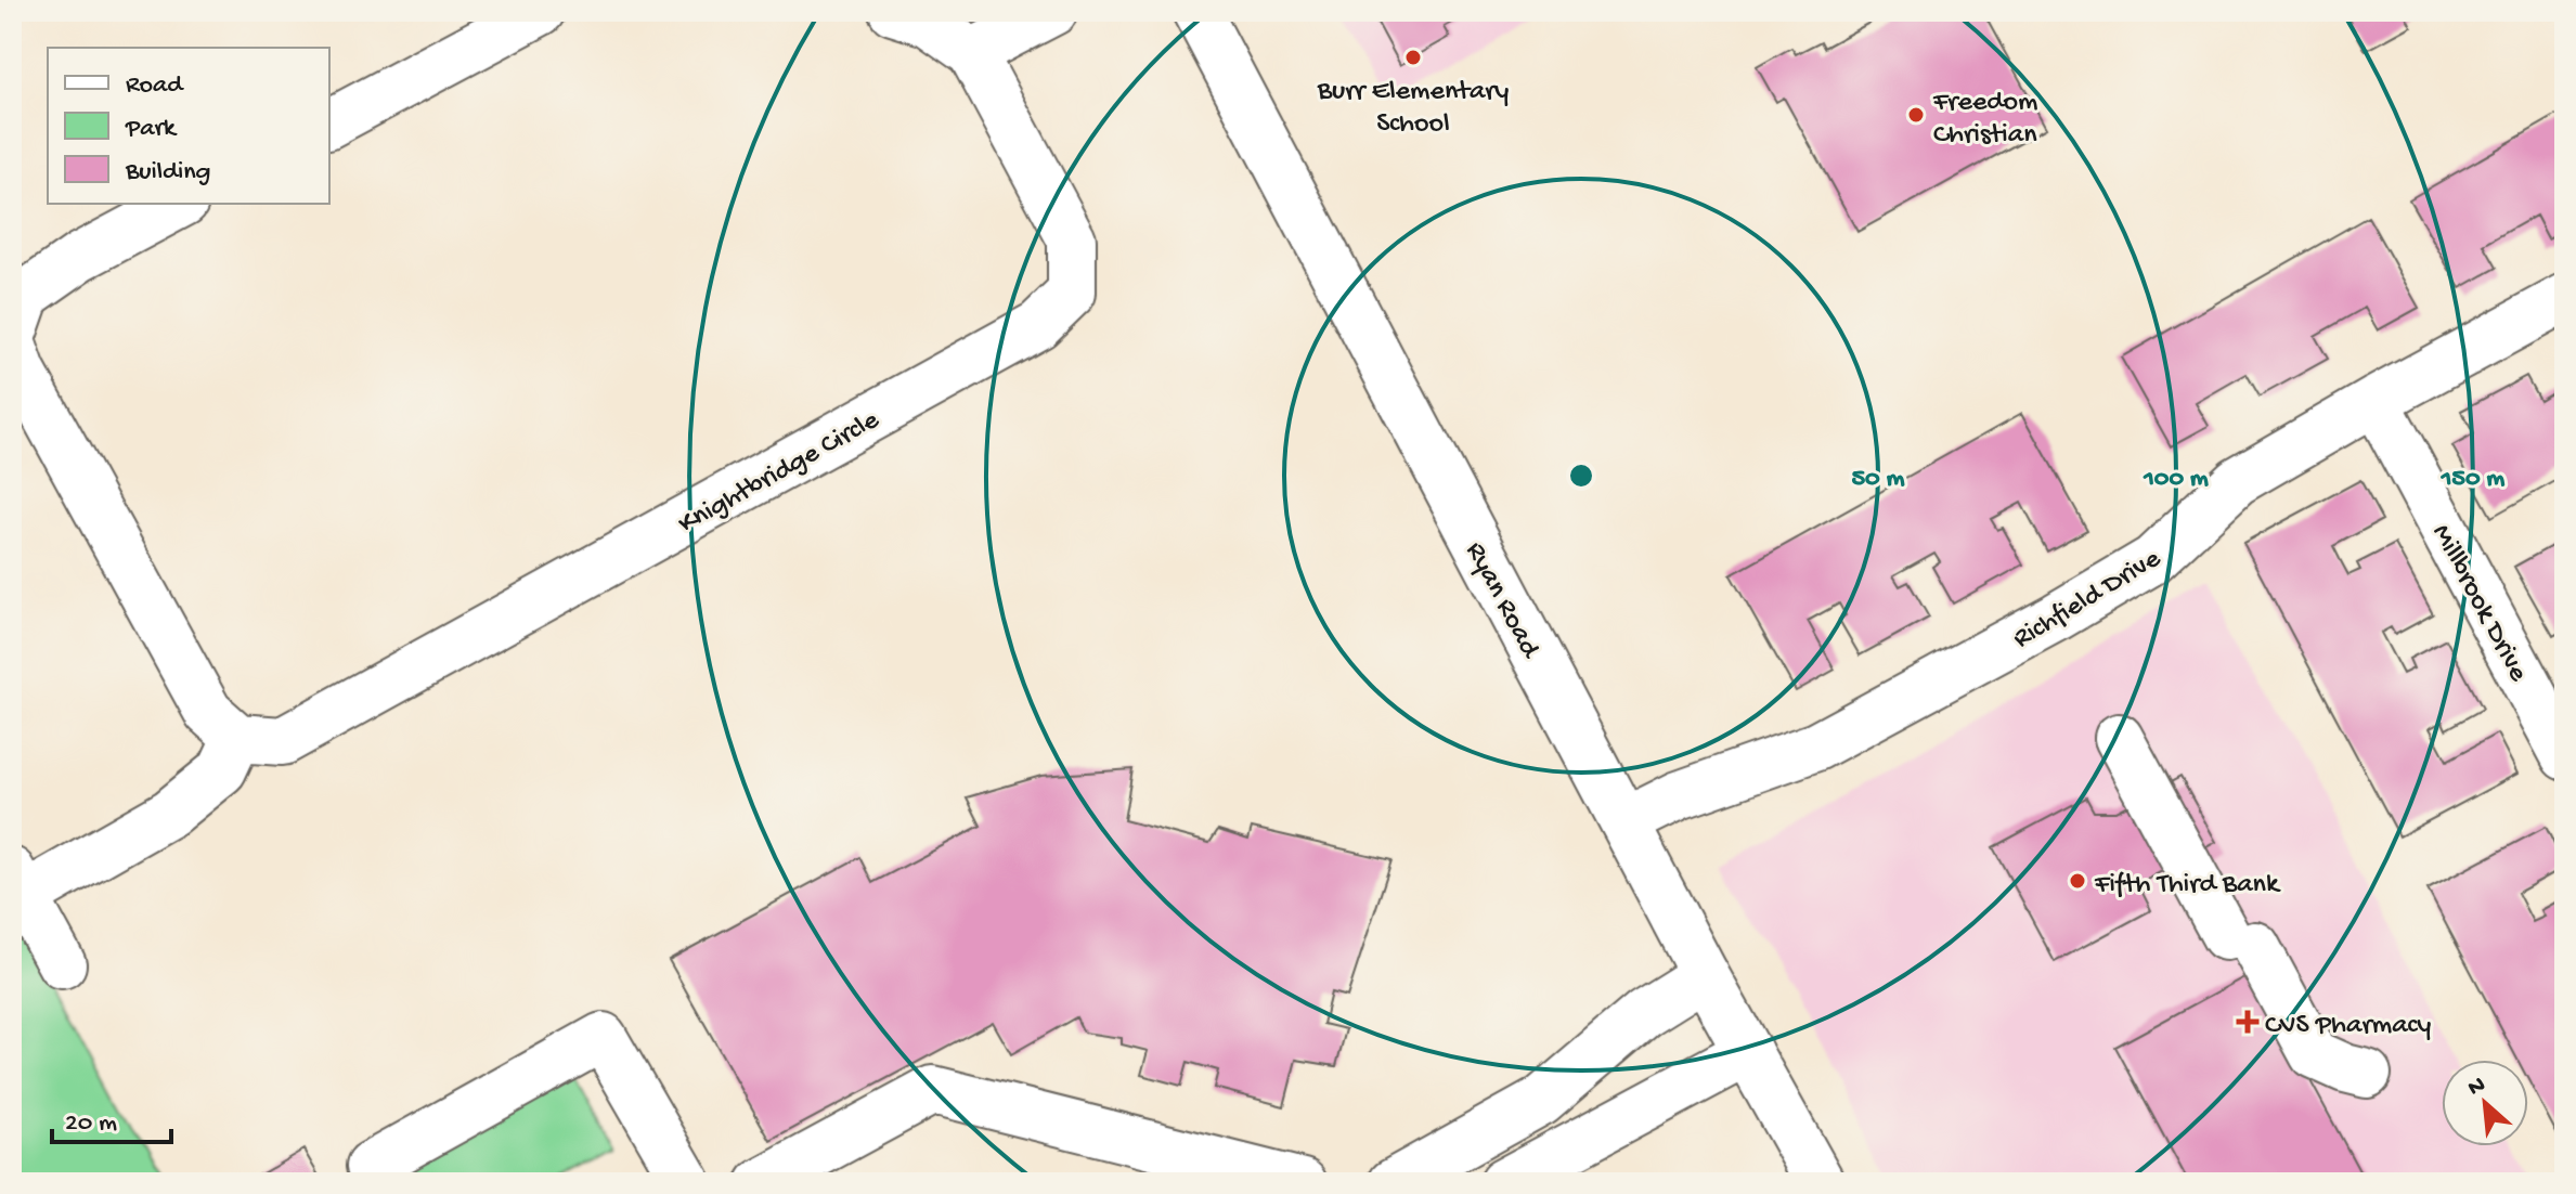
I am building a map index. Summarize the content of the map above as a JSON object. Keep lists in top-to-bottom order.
{
  "streets": {
    "street": [
      "Knightbridge Circle",
      "Richfield Drive",
      "Ryan Road",
      "Millbrook Drive"
    ]
  },
  "crossings": [
    ["Richfield Drive", "Ryan Road"],
    ["Richfield Drive", "Millbrook Drive"]
  ],
  "places": {
    "other": ["Burr Elementary School", "Freedom Christian", "Fifth Third Bank"],
    "health": ["CVS Pharmacy"]
  },
  "legend": ["Road", "Park", "Building"],
  "scale_bar": "20 m",
  "north": "top left",
  "rings": ["50 m", "100 m", "150 m"]
}
